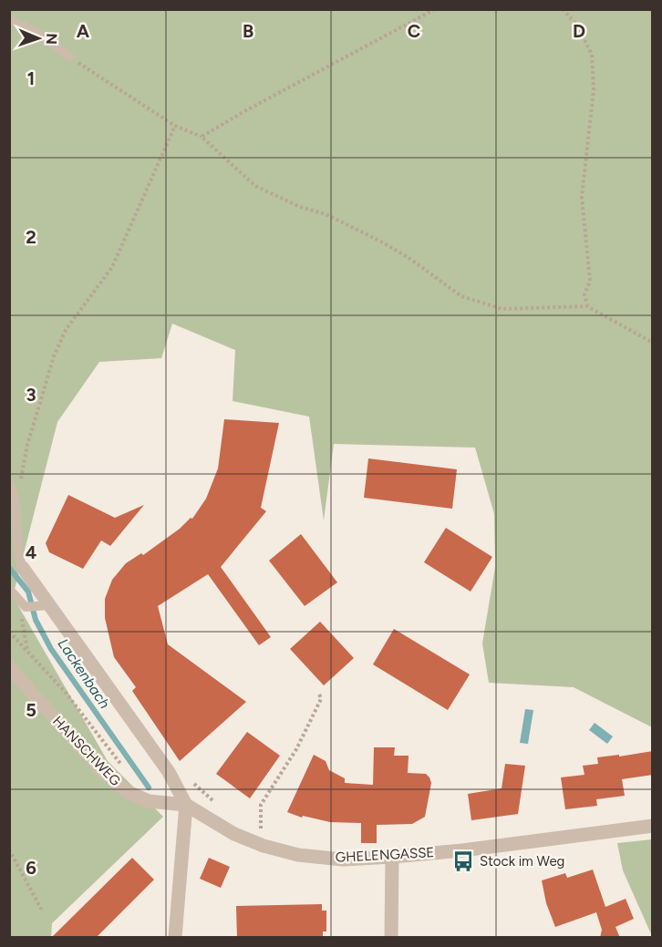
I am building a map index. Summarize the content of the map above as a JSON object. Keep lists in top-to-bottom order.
{
  "streets": {
    "street": ["HANSCHWEG", "GHELENGASSE"]
  },
  "crossings": [
    ["HANSCHWEG", "GHELENGASSE"]
  ],
  "water": ["Lackenbach"],
  "places": {
    "bus stop": ["Stock im Weg"]
  },
  "north": "right",
  "grid": {
    "columns": [
      "A",
      "B",
      "C",
      "D"
    ],
    "rows": [
      "1",
      "2",
      "3",
      "4",
      "5",
      "6"
    ]
  }
}
